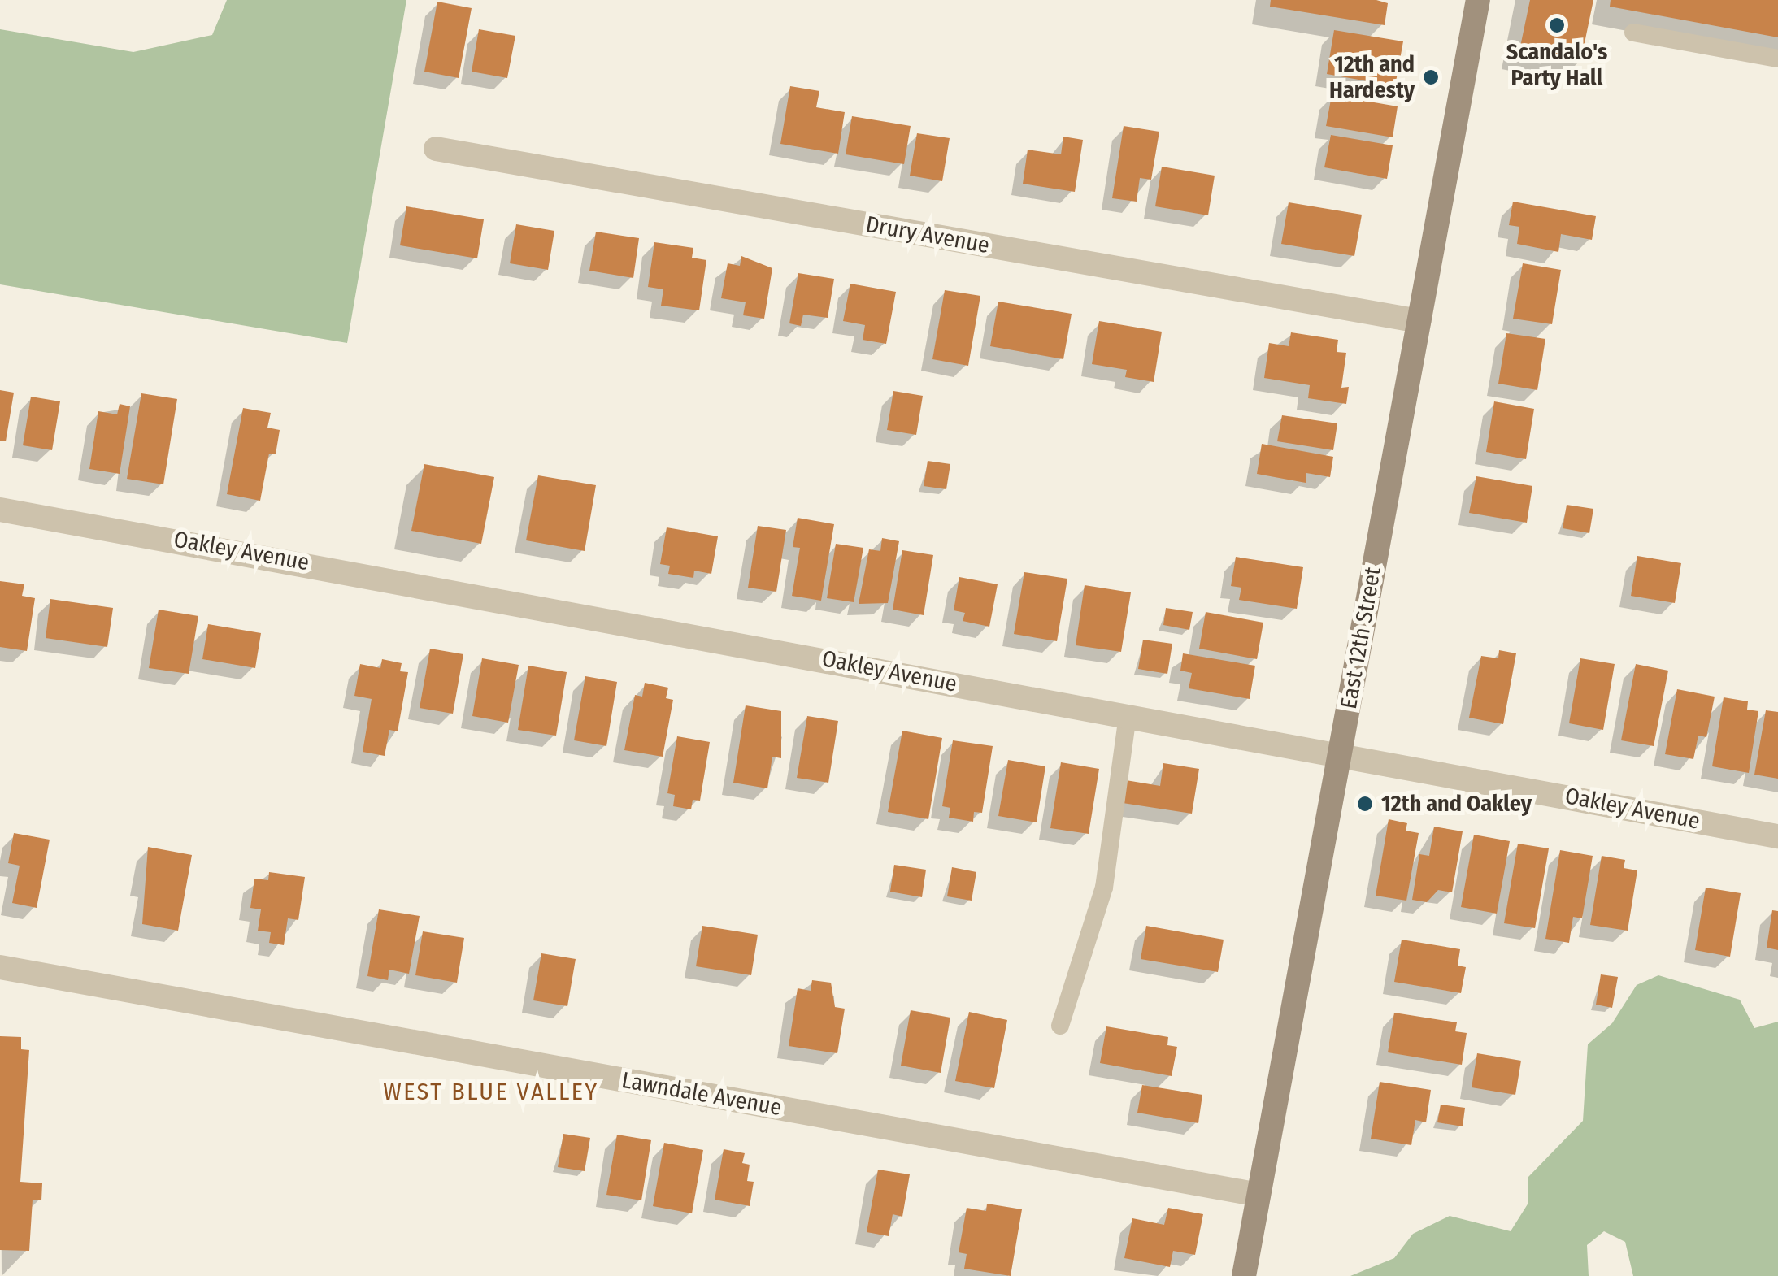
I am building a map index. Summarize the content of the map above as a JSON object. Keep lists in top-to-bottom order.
{
  "streets": {
    "street": [
      "Drury Avenue",
      "Oakley Avenue",
      "East 12th Street",
      "Lawndale Avenue"
    ]
  },
  "crossings": [
    ["Drury Avenue", "East 12th Street"],
    ["Oakley Avenue", "East 12th Street"],
    ["East 12th Street", "Lawndale Avenue"]
  ],
  "districts": ["WEST BLUE VALLEY"],
  "places": ["Scandalo's Party Hall", "12th and Hardesty", "12th and Oakley"]
}
